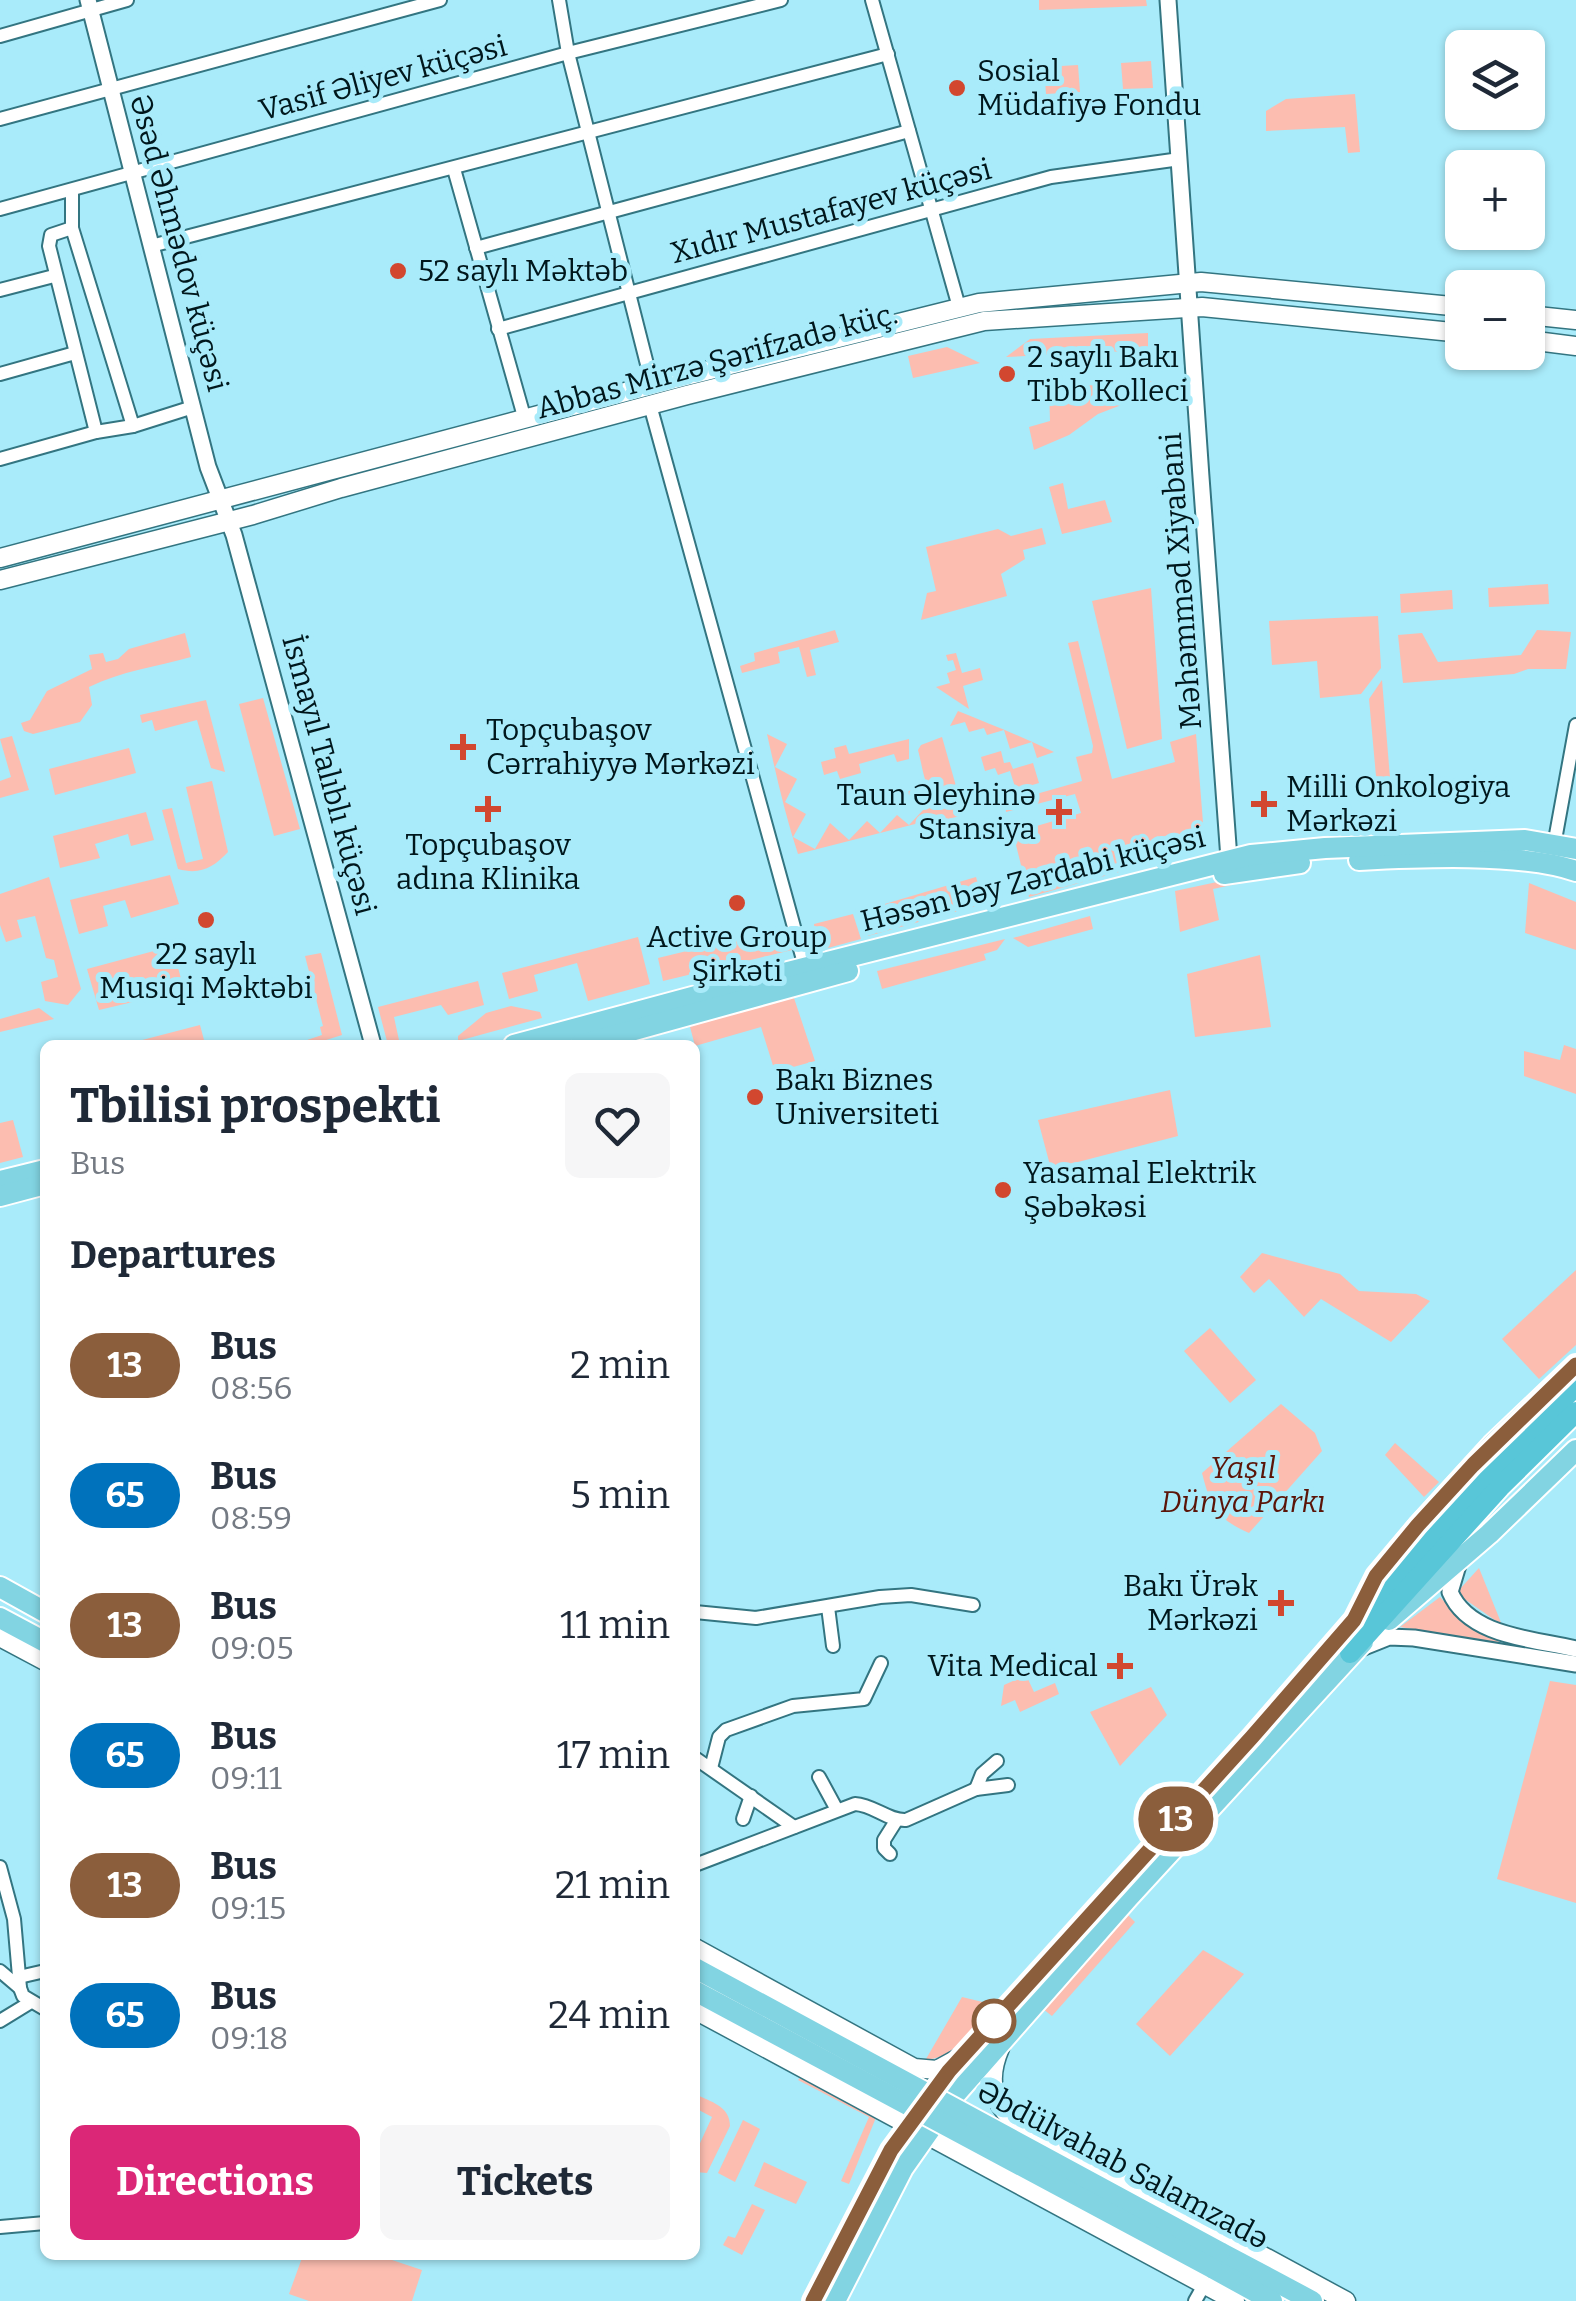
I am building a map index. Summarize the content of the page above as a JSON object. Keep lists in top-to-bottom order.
{
  "streets": {
    "main road": ["Abbas Mirzə Şərifzadə küç.", "Həsən bəy Zərdabi küçəsi", "Əbdülvahab Salamzadə"],
    "street": [
      "Vasif Əliyev küçəsi",
      "Xıdır Mustafayev küçəsi",
      "Əsəd Əhmədov küçəsi",
      "Məhəmməd Xiyabani",
      "İsmayıl Talıblı küçəsi"
    ]
  },
  "crossings": [
    ["Vasif Əliyev küçəsi", "Əsəd Əhmədov küçəsi"],
    ["Xıdır Mustafayev küçəsi", "Məhəmməd Xiyabani"],
    ["Əsəd Əhmədov küçəsi", "Abbas Mirzə Şərifzadə küç."],
    ["Əsəd Əhmədov küçəsi", "İsmayıl Talıblı küçəsi"],
    ["Abbas Mirzə Şərifzadə küç.", "Məhəmməd Xiyabani"],
    ["Abbas Mirzə Şərifzadə küç.", "İsmayıl Talıblı küçəsi"],
    ["Məhəmməd Xiyabani", "Həsən bəy Zərdabi küçəsi"]
  ],
  "parks": ["Yaşıl Dünya Parkı"],
  "places": {
    "other": [
      "Sosial Müdafiyə Fondu",
      "52 saylı Məktəb",
      "2 saylı Bakı Tibb Kolleci",
      "Active Group Şirkəti",
      "22 saylı Musiqi Məktəbi",
      "Bakı Biznes Universiteti",
      "Yasamal Elektrik Şəbəkəsi"
    ],
    "health": [
      "Topçubaşov Cərrahiyyə Mərkəzi",
      "Milli Onkologiya Mərkəzi",
      "Topçubaşov adına Klinika",
      "Taun Əleyhinə Stansiya",
      "Bakı Ürək Mərkəzi",
      "Vita Medical"
    ]
  },
  "lines": ["bus line 13"],
  "page": {
    "on_map": "13",
    "map_buttons": ["+", "−"],
    "heading": [
      ["Tbilisi prospekti", "Bus"],
      "Departures"
    ],
    "list": [
      {
        "mark": "13",
        "name": "Bus",
        "note": "08:56",
        "value": "2 min"
      },
      {
        "mark": "65",
        "name": "Bus",
        "note": "08:59",
        "value": "5 min"
      },
      {
        "mark": "13",
        "name": "Bus",
        "note": "09:05",
        "value": "11 min"
      },
      {
        "mark": "65",
        "name": "Bus",
        "note": "09:11",
        "value": "17 min"
      },
      {
        "mark": "13",
        "name": "Bus",
        "note": "09:15",
        "value": "21 min"
      },
      {
        "mark": "65",
        "name": "Bus",
        "note": "09:18",
        "value": "24 min"
      }
    ],
    "buttons": ["Directions", "Tickets"]
  }
}
